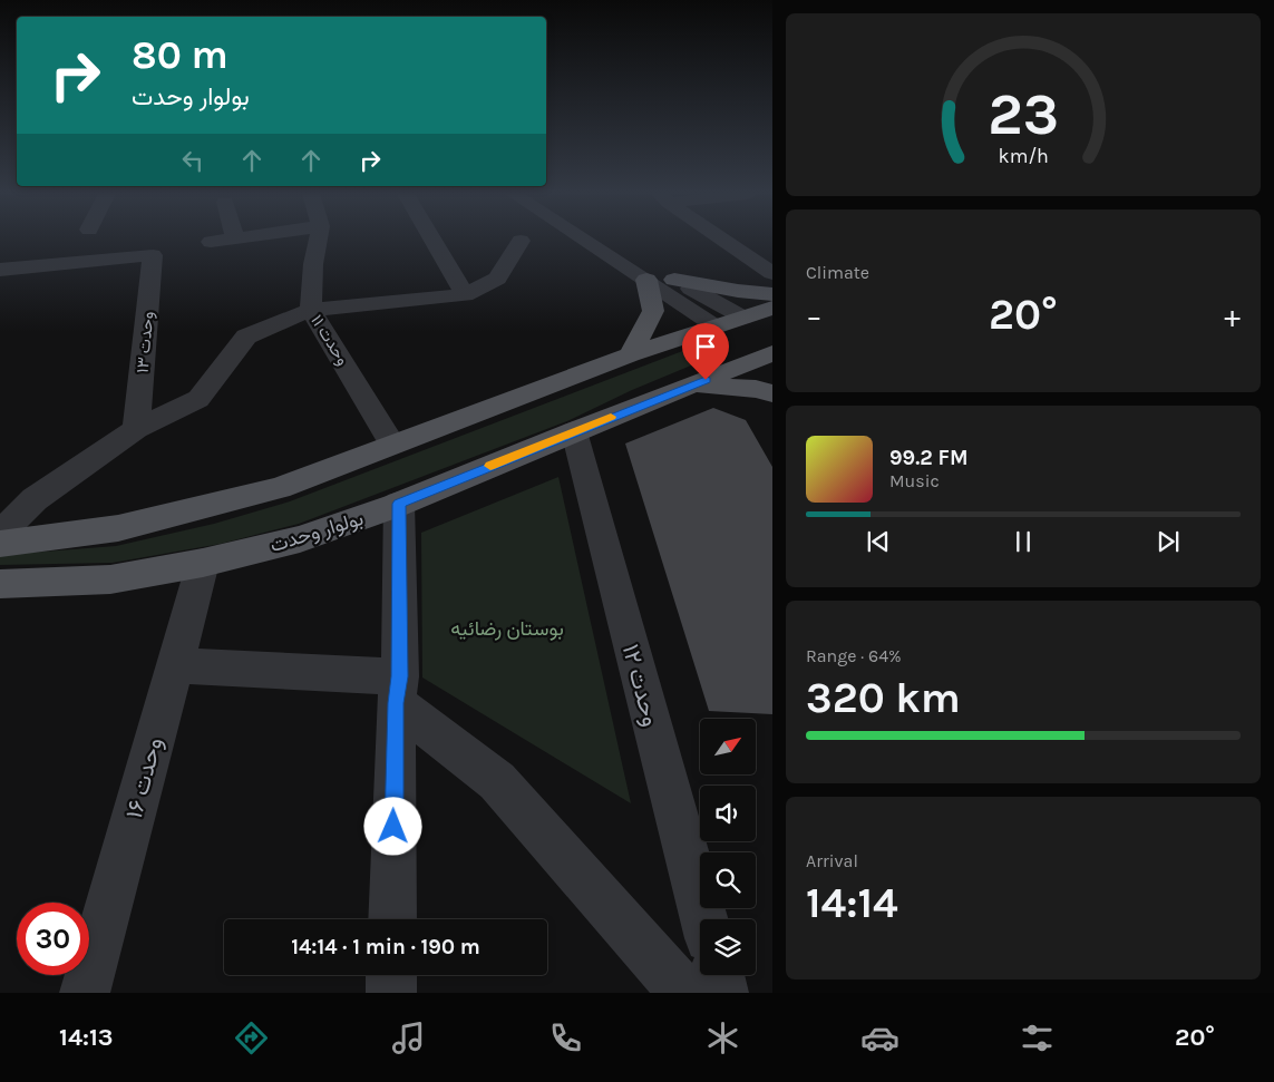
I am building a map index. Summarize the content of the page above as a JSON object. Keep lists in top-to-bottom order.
{
  "streets": {
    "main road": ["بولوار وحدت"],
    "street": [
      "وحدت ۱۱",
      "وحدت ۱۳",
      "وحدت ۱۲",
      "وحدت ۱۶"
    ]
  },
  "crossings": [
    ["بولوار وحدت", "وحدت ۱۲"],
    ["بولوار وحدت", "وحدت ۱۶"]
  ],
  "parks": ["بوستان رضائیه"],
  "north": "top right",
  "page": {
    "turn": ["80 m", "بولوار وحدت"],
    "tile": [
      "Climate",
      ["Range · 64%", "320 km"],
      ["Arrival", "14:14"]
    ],
    "heat": ["−", "20°", "+"],
    "song": ["99.2 FM", "Music"],
    "limit": "30",
    "trip": "14:14 · 1 min · 190 m",
    "tabs": ["14:13", "20°"],
    "gauge": ["23", "km/h"]
  }
}
